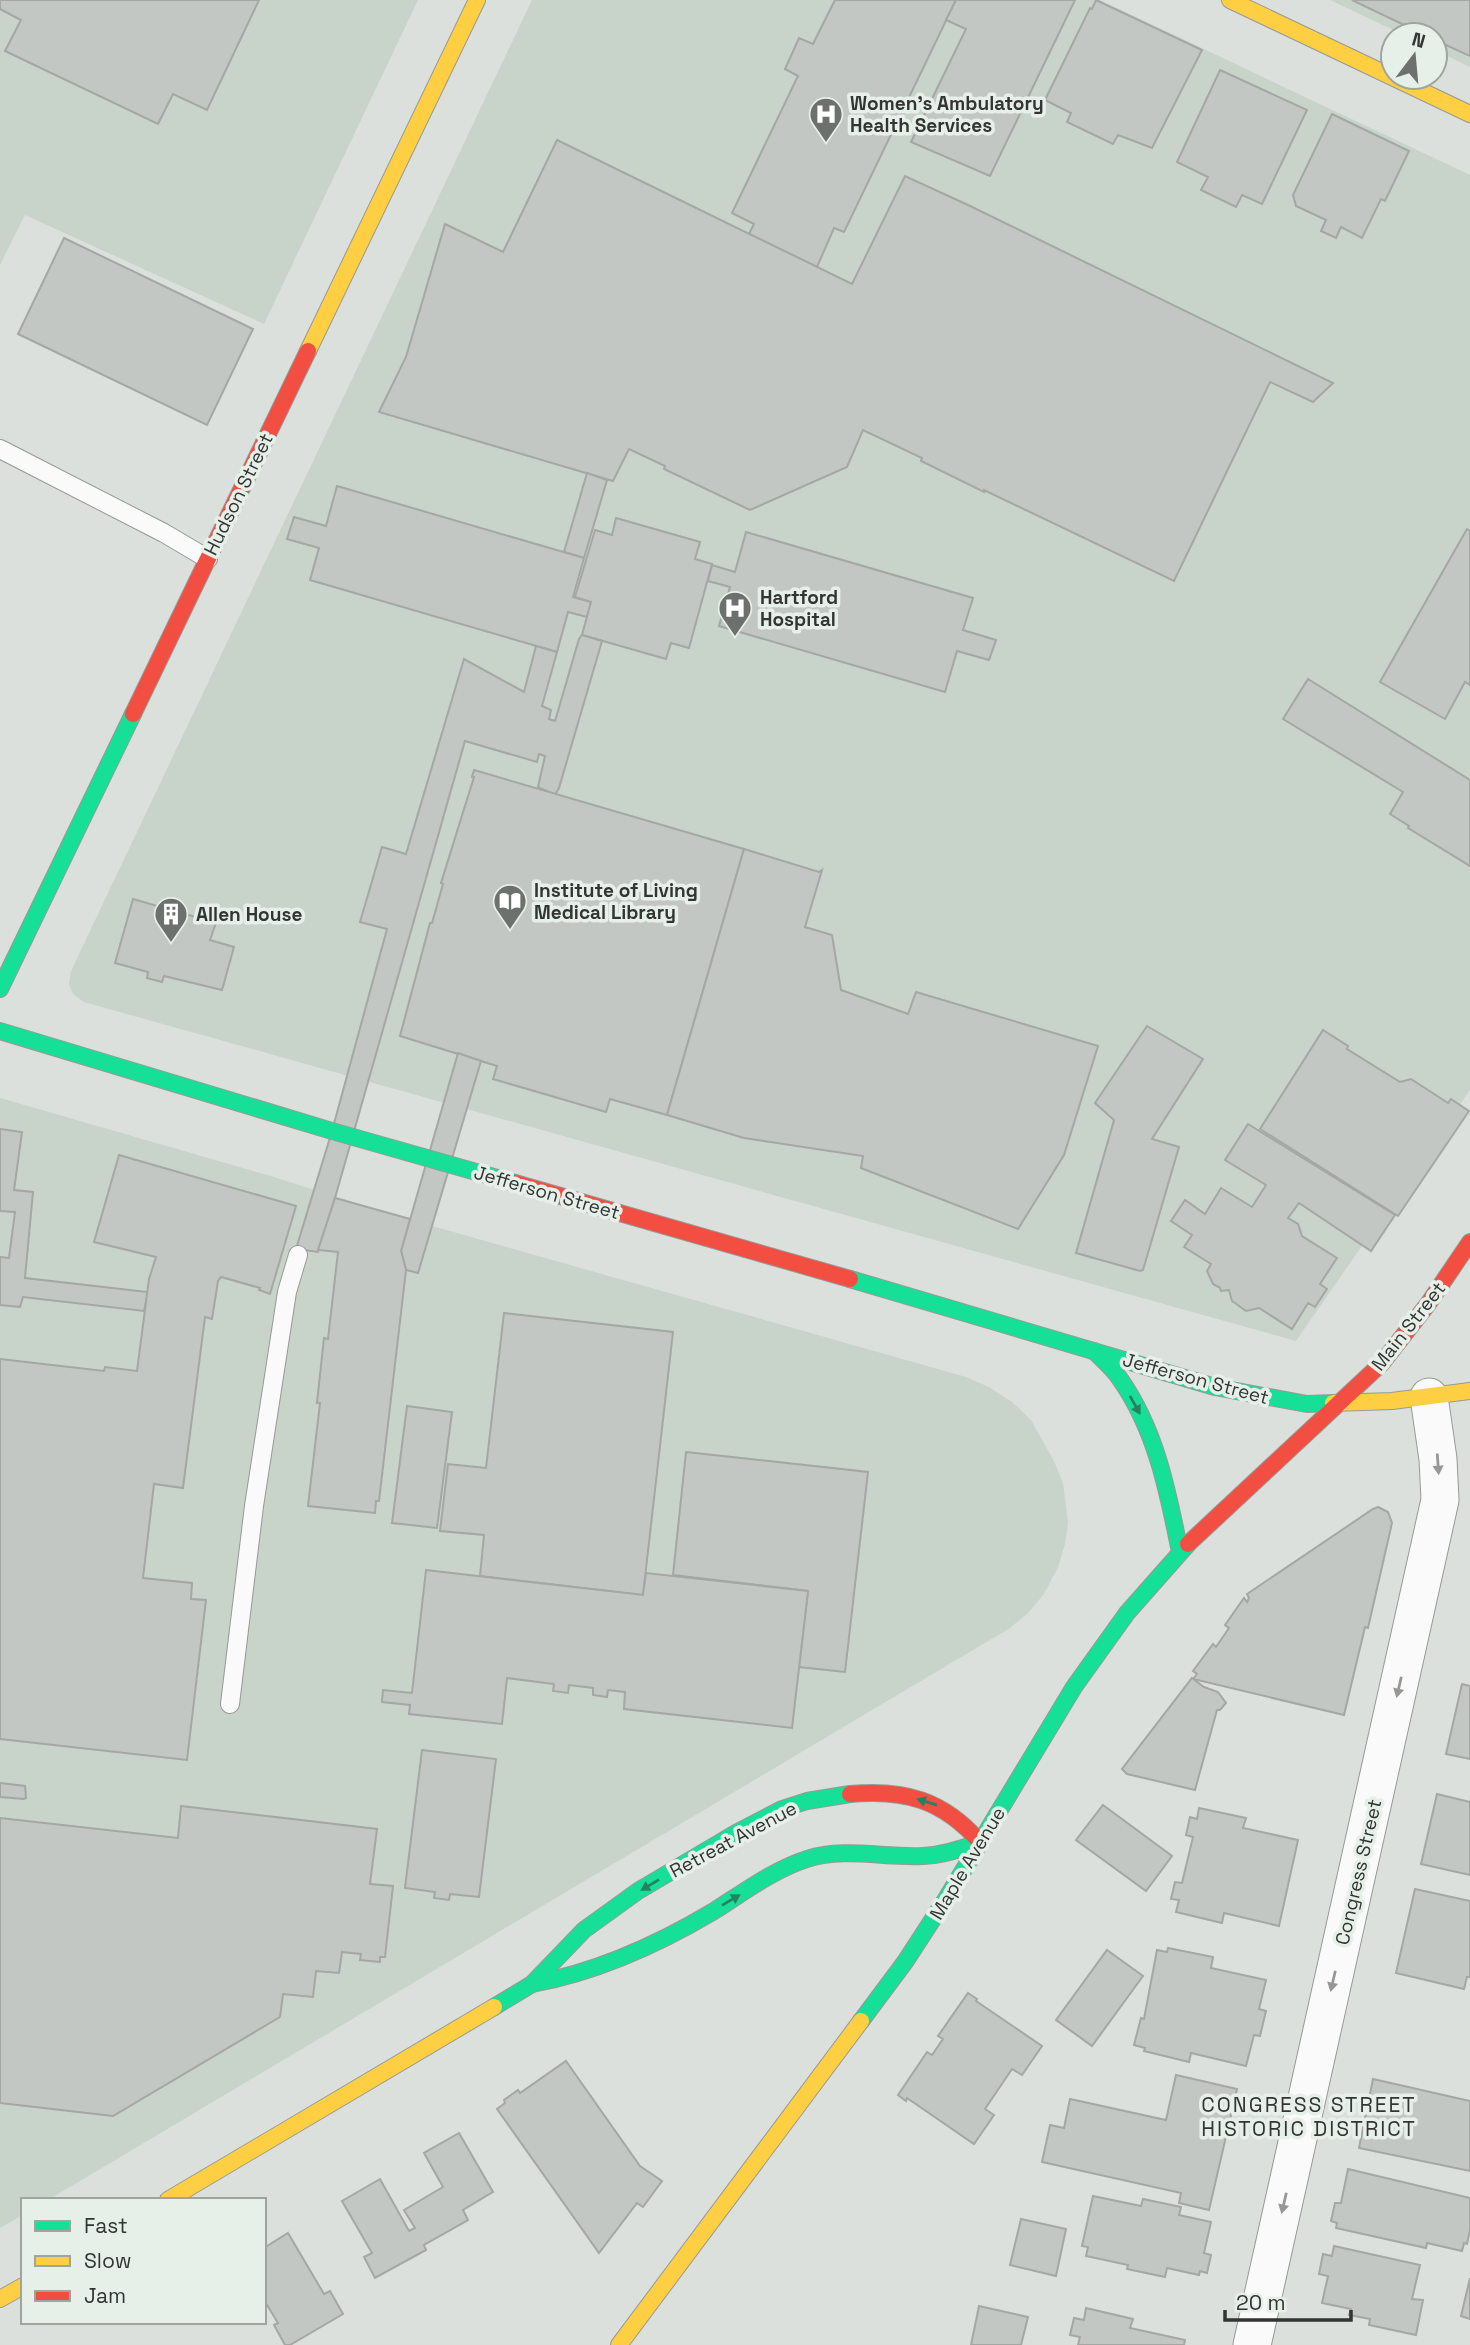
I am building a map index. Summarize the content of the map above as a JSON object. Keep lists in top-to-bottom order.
{
  "streets": {
    "main road": [
      "Hudson Street",
      "Jefferson Street",
      "Main Street",
      "Retreat Avenue",
      "Maple Avenue"
    ],
    "street": ["Congress Street"]
  },
  "crossings": [
    ["Jefferson Street", "Main Street"],
    ["Jefferson Street", "Maple Avenue"],
    ["Jefferson Street", "Congress Street"],
    ["Main Street", "Maple Avenue"],
    ["Retreat Avenue", "Maple Avenue"]
  ],
  "one_way": ["Congress Street"],
  "districts": ["CONGRESS STREET HISTORIC DISTRICT"],
  "places": {
    "hospital": ["Women’s Ambulatory Health Services", "Hartford Hospital"],
    "library": ["Institute of Living Medical Library"],
    "building": ["Allen House"]
  },
  "legend": ["Fast", "Slow", "Jam"],
  "scale_bar": "20 m",
  "north": "top"
}
